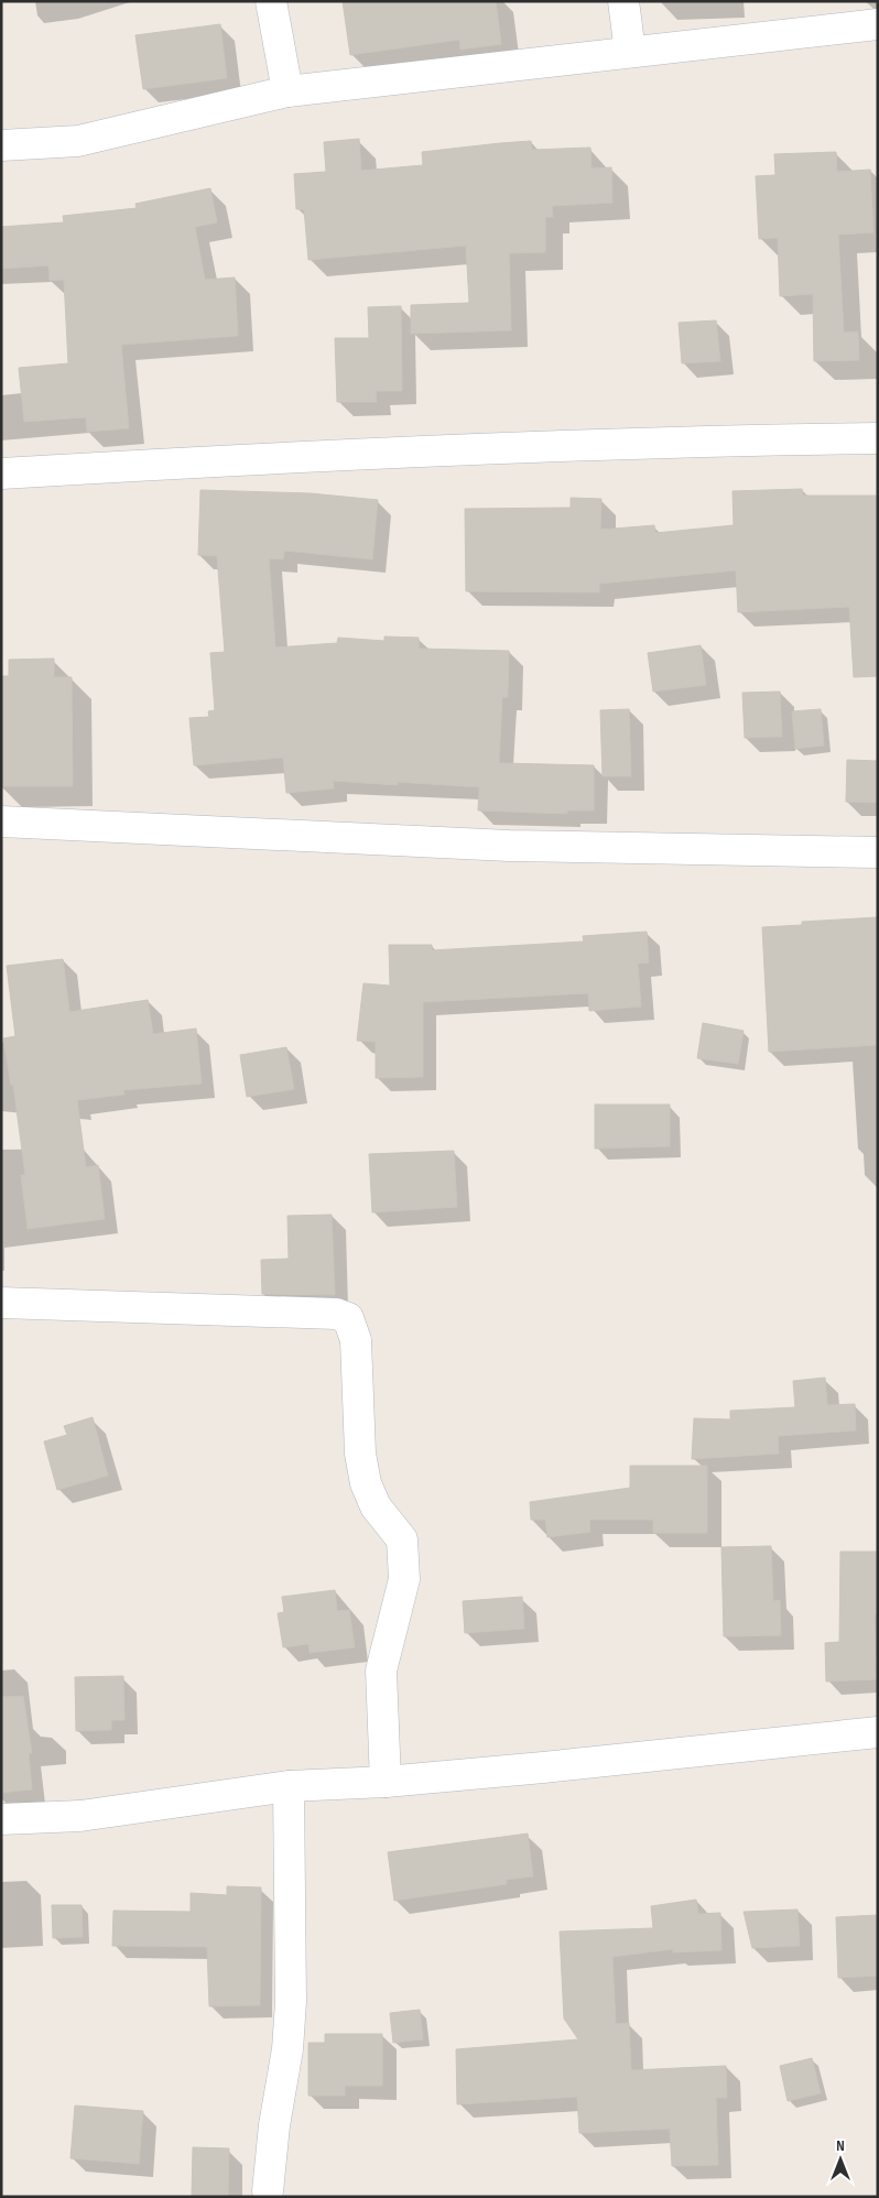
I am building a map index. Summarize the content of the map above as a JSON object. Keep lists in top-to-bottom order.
{
  "north": "top"
}
